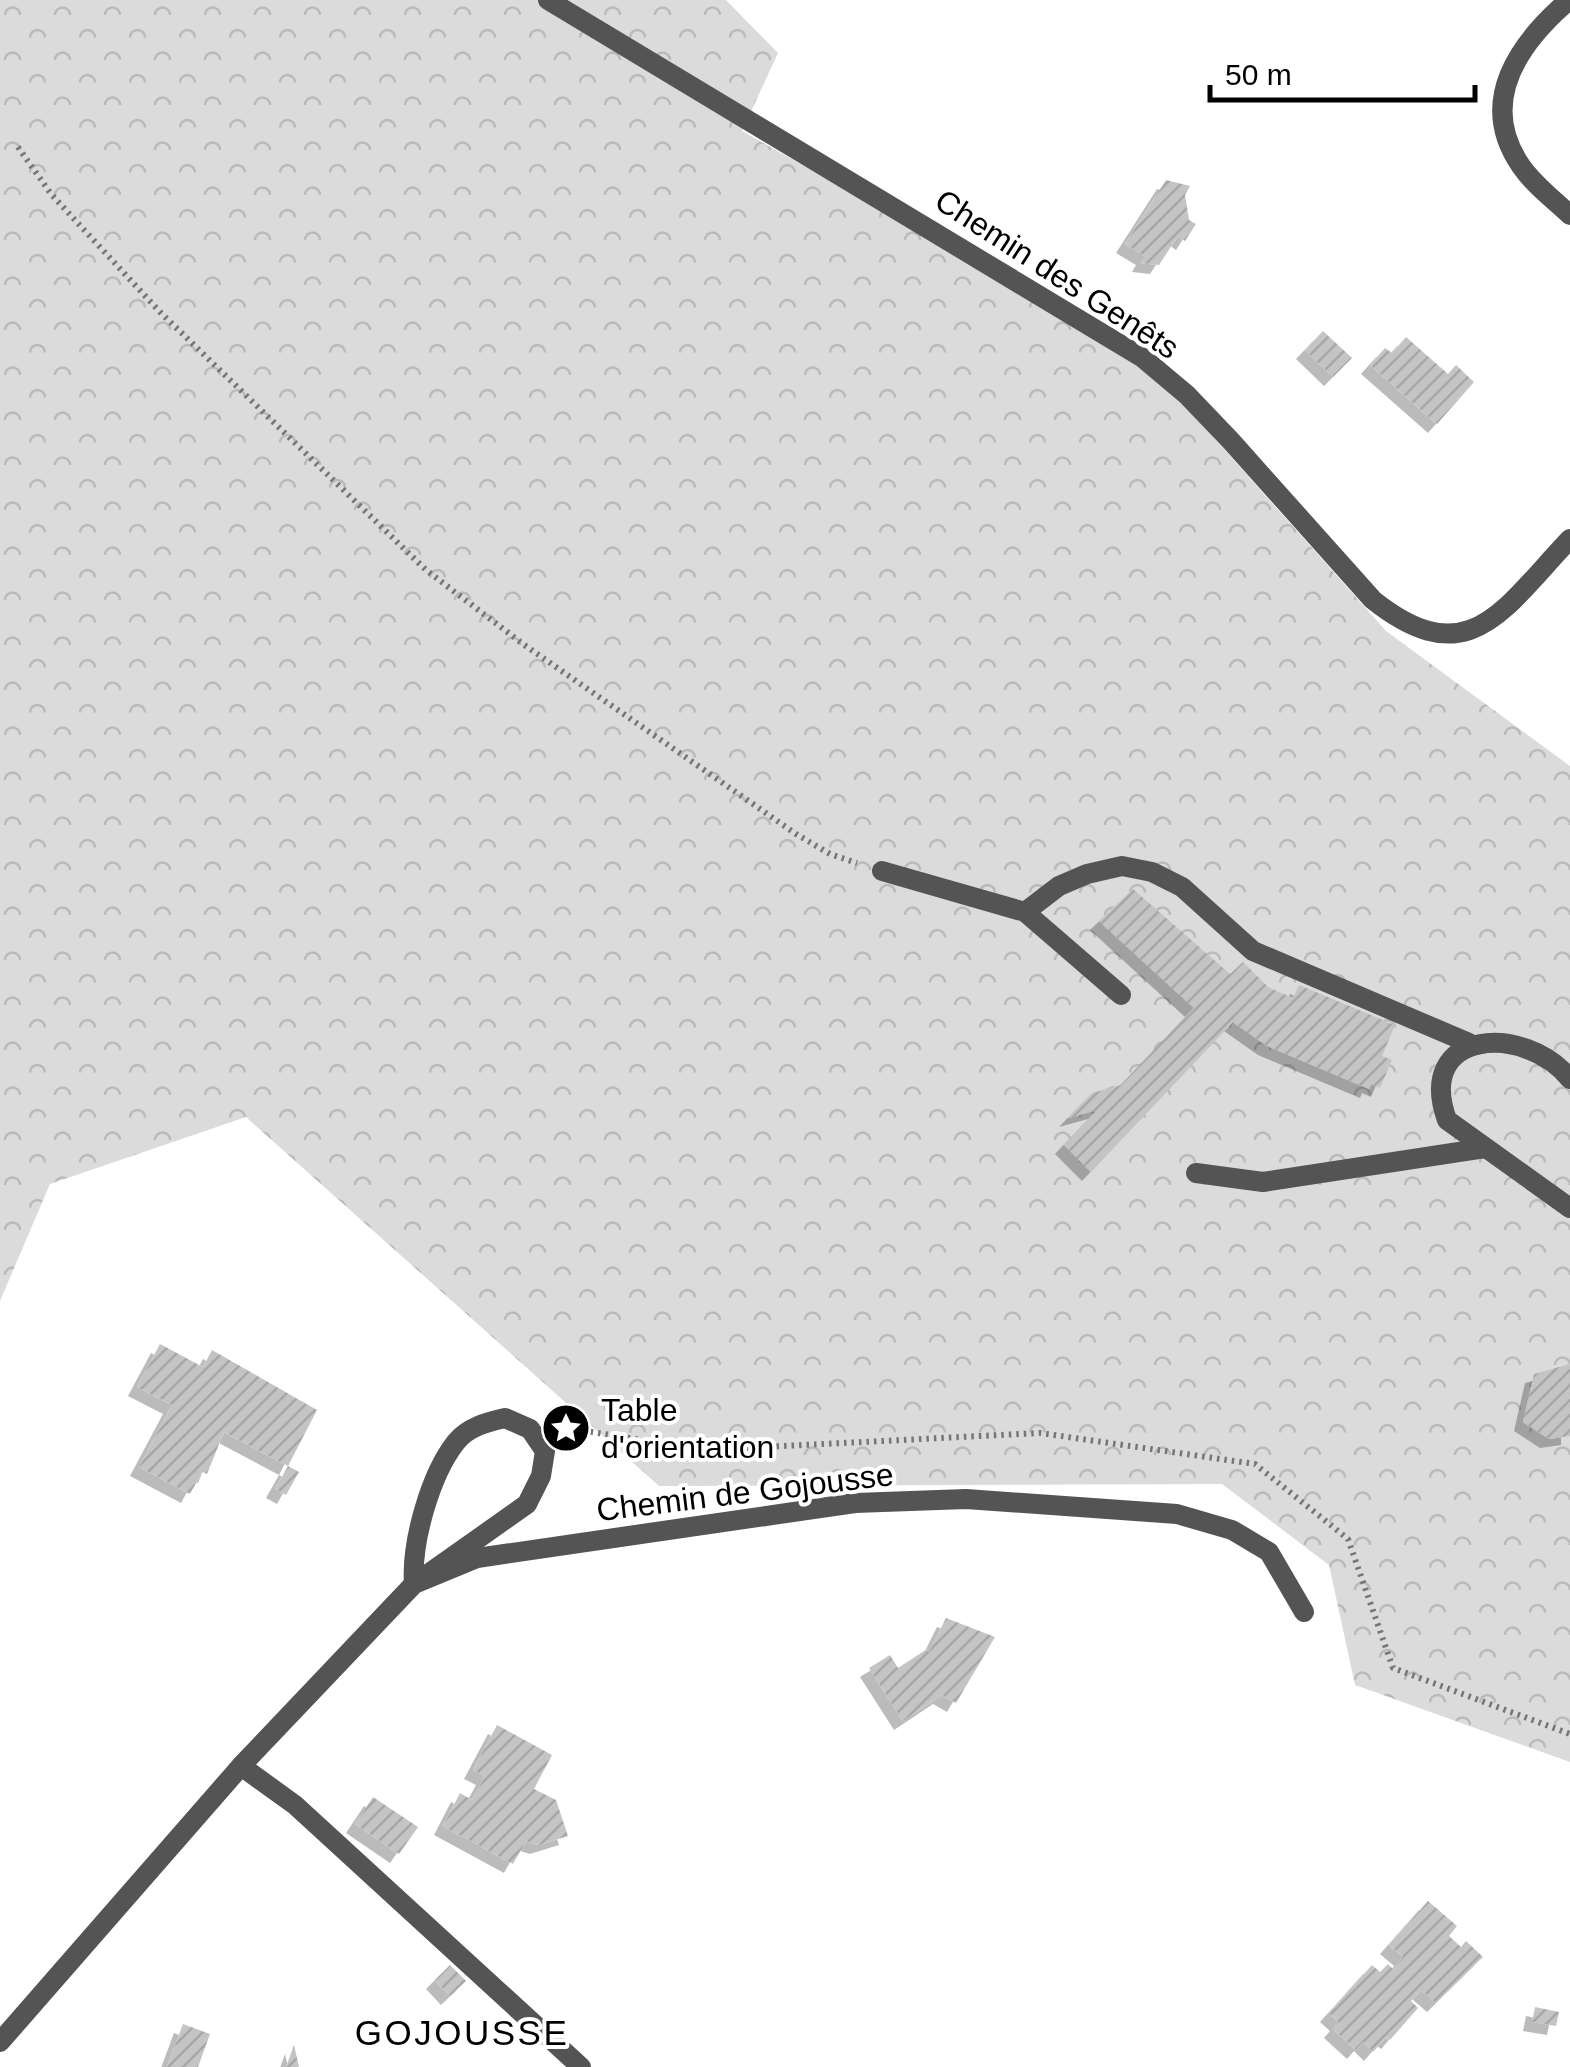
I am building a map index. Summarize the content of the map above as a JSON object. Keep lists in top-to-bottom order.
{
  "streets": {
    "street": ["Chemin des Genêts", "Chemin de Gojousse"]
  },
  "districts": ["GOJOUSSE"],
  "places": {
    "place": ["Table d'orientation"]
  },
  "scale_bar": "50 m"
}
